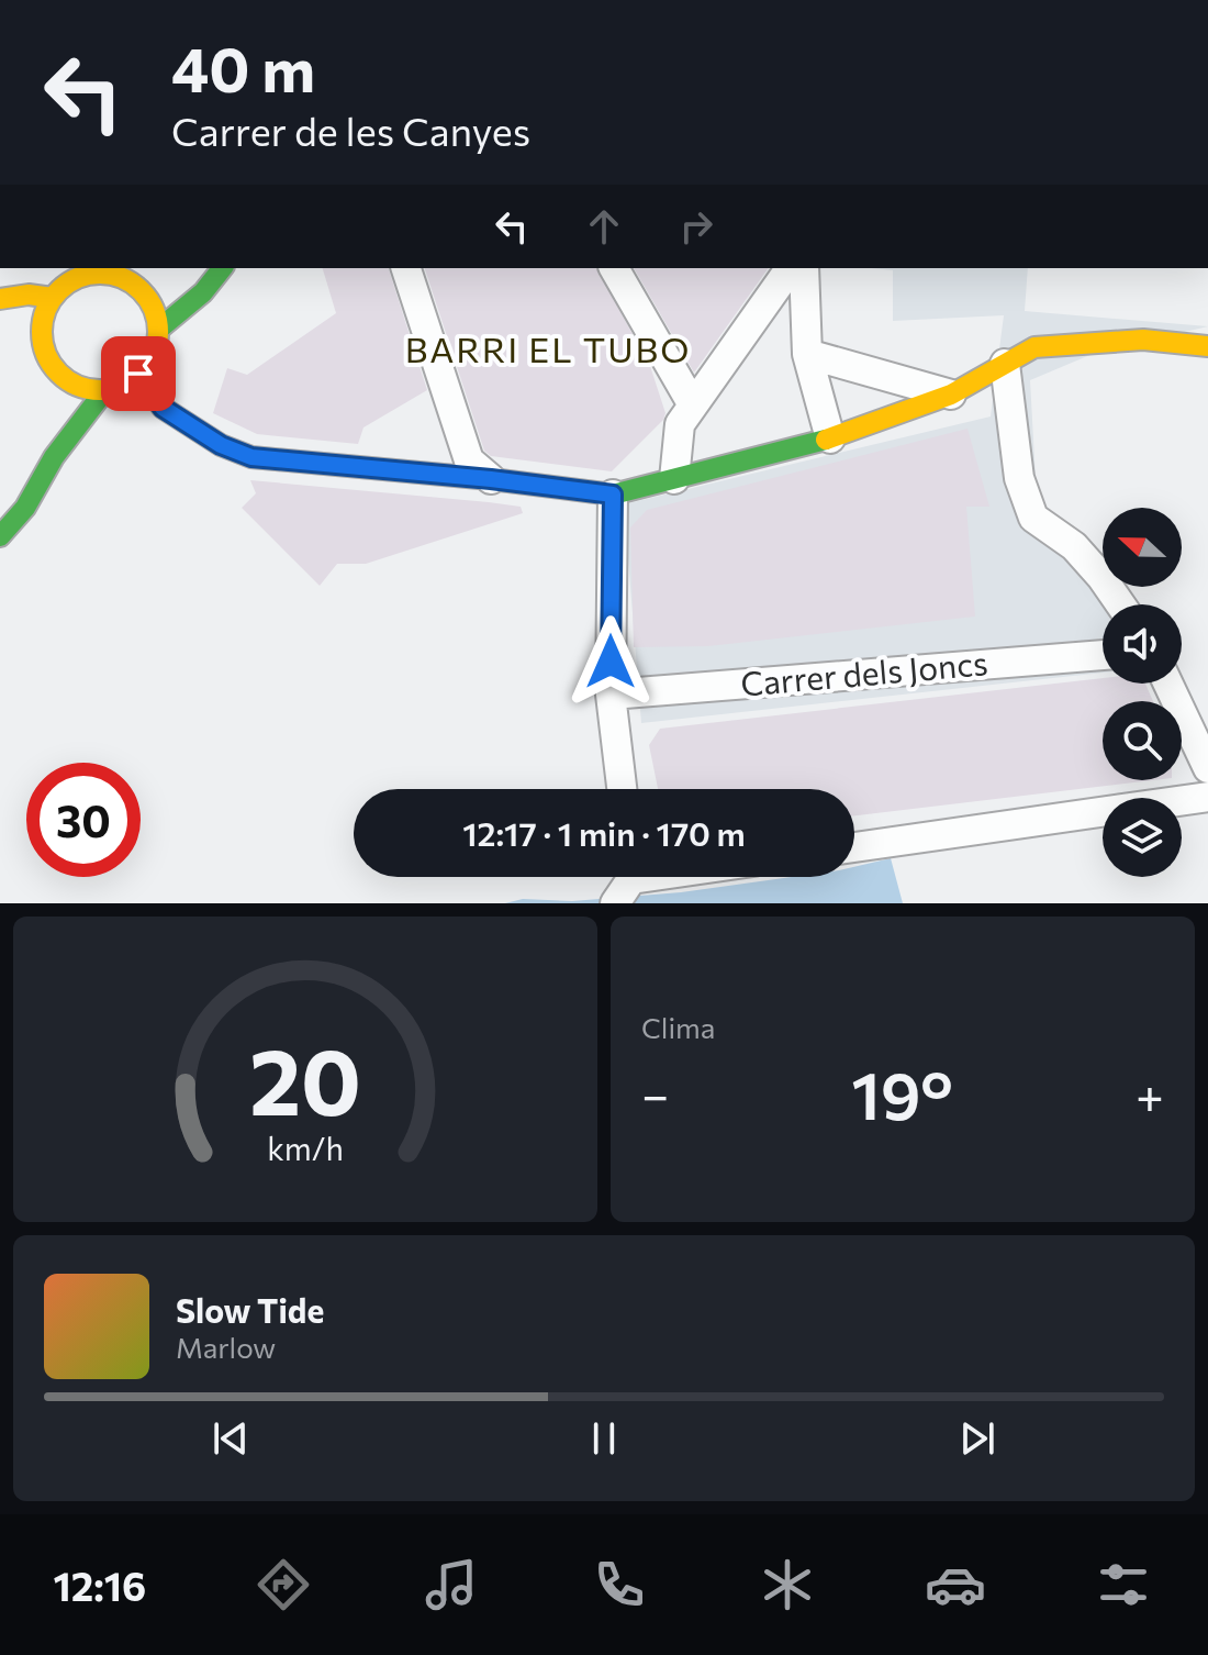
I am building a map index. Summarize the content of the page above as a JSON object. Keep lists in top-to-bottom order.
{
  "streets": {
    "street": ["Carrer dels Joncs"]
  },
  "districts": ["BARRI EL TUBO"],
  "north": "left",
  "page": {
    "turn": ["40 m", "Carrer de les Canyes"],
    "limit": "30",
    "trip": "12:17 · 1 min · 170 m",
    "tile": "Clima",
    "heat": ["−", "19°", "+"],
    "song": ["Slow Tide", "Marlow"],
    "tabs": "12:16",
    "gauge": ["20", "km/h"]
  }
}
